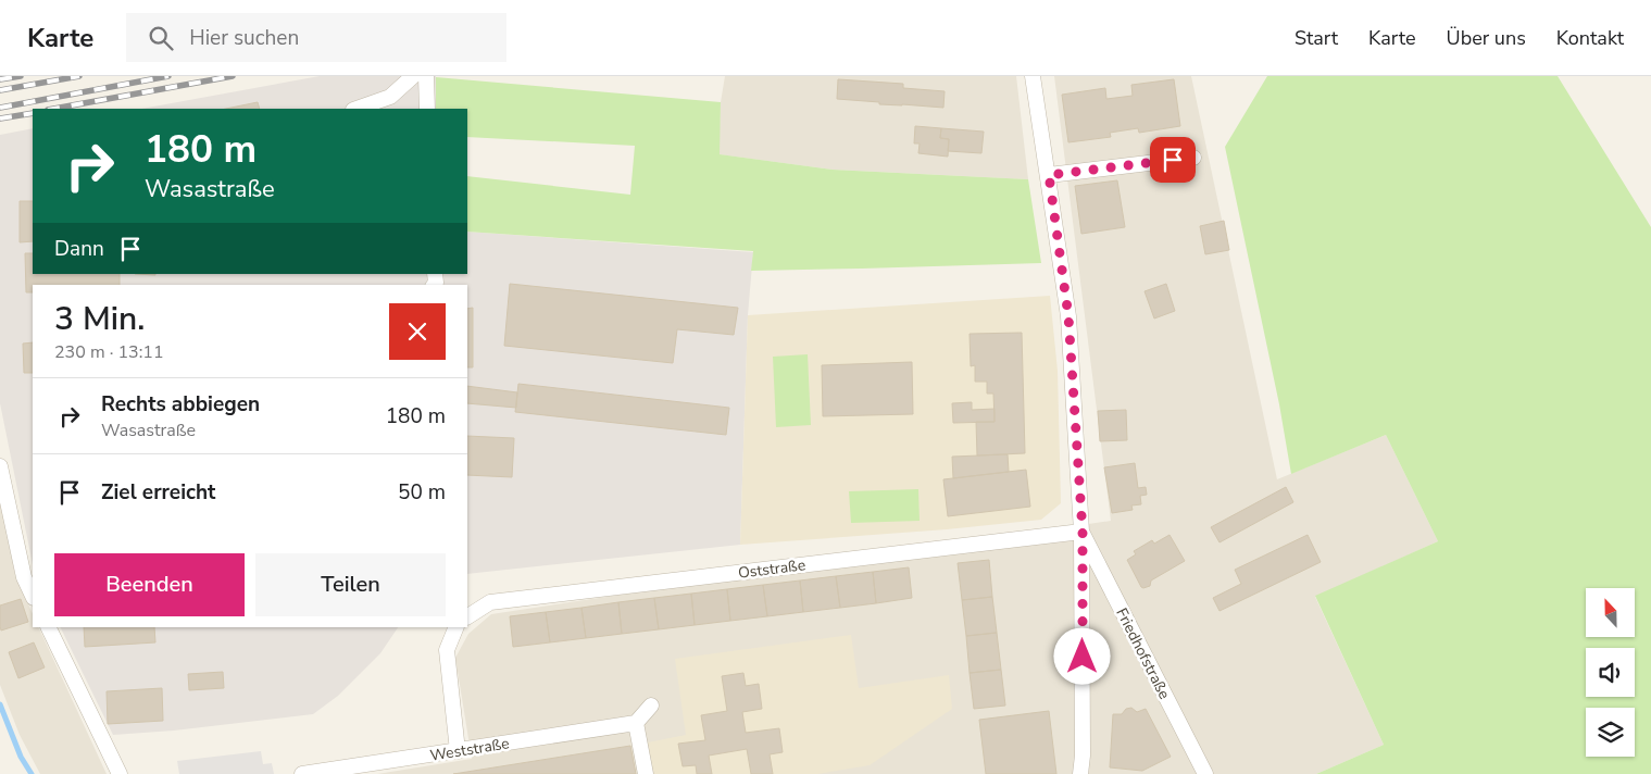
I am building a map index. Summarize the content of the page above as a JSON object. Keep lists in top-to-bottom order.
{
  "streets": {
    "street": ["Oststraße", "Friedhofstraße", "Weststraße"]
  },
  "crossings": [
    ["Oststraße", "Friedhofstraße"]
  ],
  "north": "top",
  "page": {
    "header": "Karte",
    "search": "Hier suchen",
    "nav": [
      "Start",
      "Karte",
      "Über uns",
      "Kontakt"
    ],
    "turn": ["180 m", "Wasastraße"],
    "then": "Dann",
    "heading": ["3 Min.", "230 m · 13:11"],
    "list": [
      {
        "name": "Rechts abbiegen",
        "note": "Wasastraße",
        "value": "180 m"
      },
      {
        "name": "Ziel erreicht",
        "value": "50 m"
      }
    ],
    "buttons": ["Beenden", "Teilen"]
  }
}
